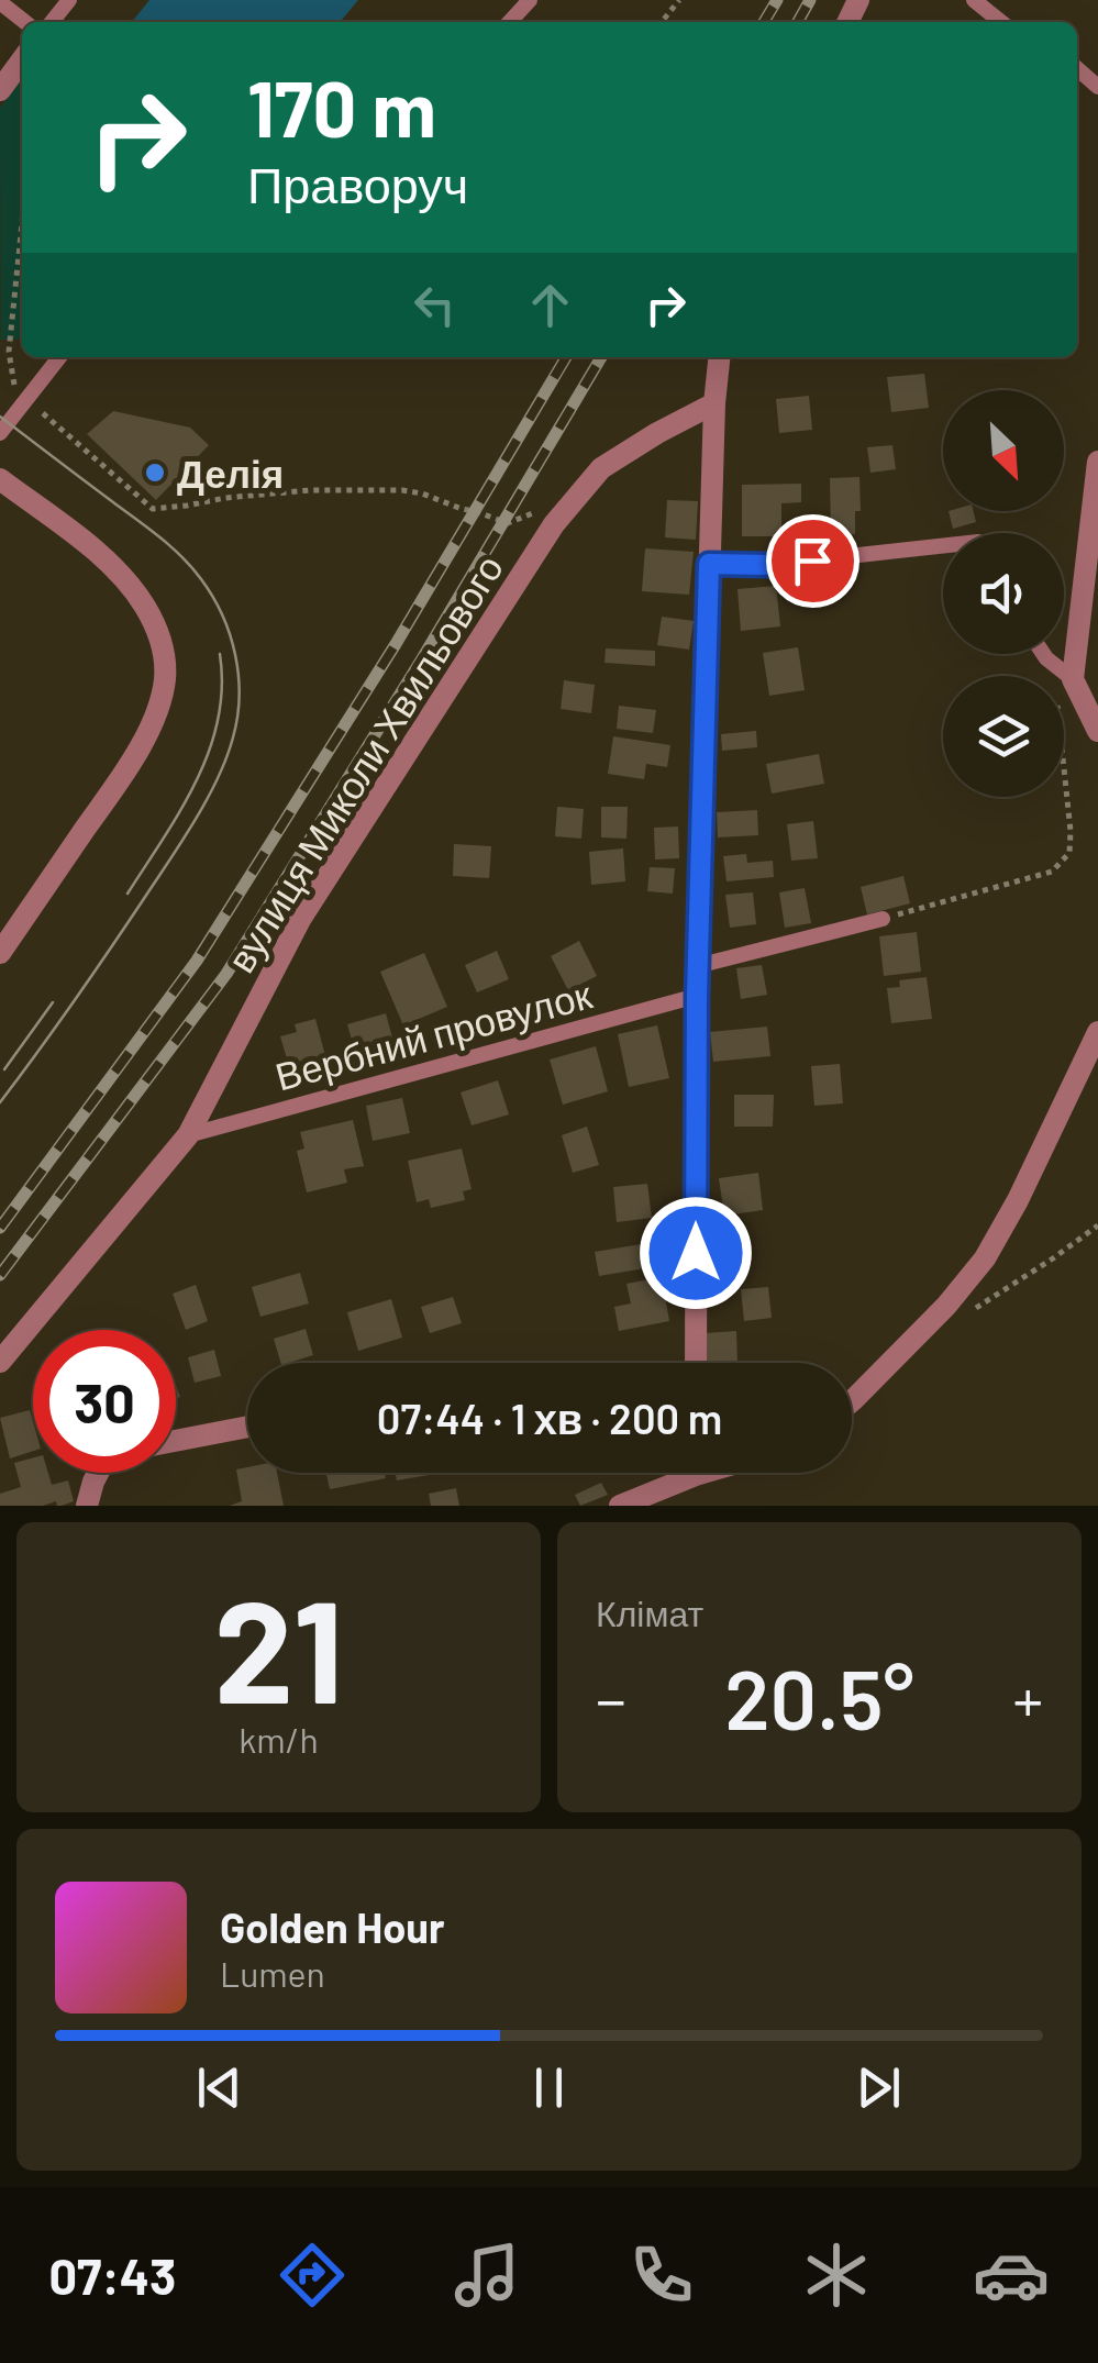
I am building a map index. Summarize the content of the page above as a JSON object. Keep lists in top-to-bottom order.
{
  "streets": {
    "street": ["вулиця Миколи Хвильового"],
    "lane": ["Вербний провулок"]
  },
  "crossings": [
    ["вулиця Миколи Хвильового", "Вербний провулок"]
  ],
  "places": ["Делія"],
  "north": "bottom right",
  "page": {
    "turn": ["170 m", "Праворуч"],
    "limit": "30",
    "trip": "07:44 · 1 хв · 200 m",
    "tile": [
      ["21", "km/h"],
      "Клімат"
    ],
    "heat": ["−", "20.5°", "+"],
    "song": ["Golden Hour", "Lumen"],
    "tabs": "07:43"
  }
}
